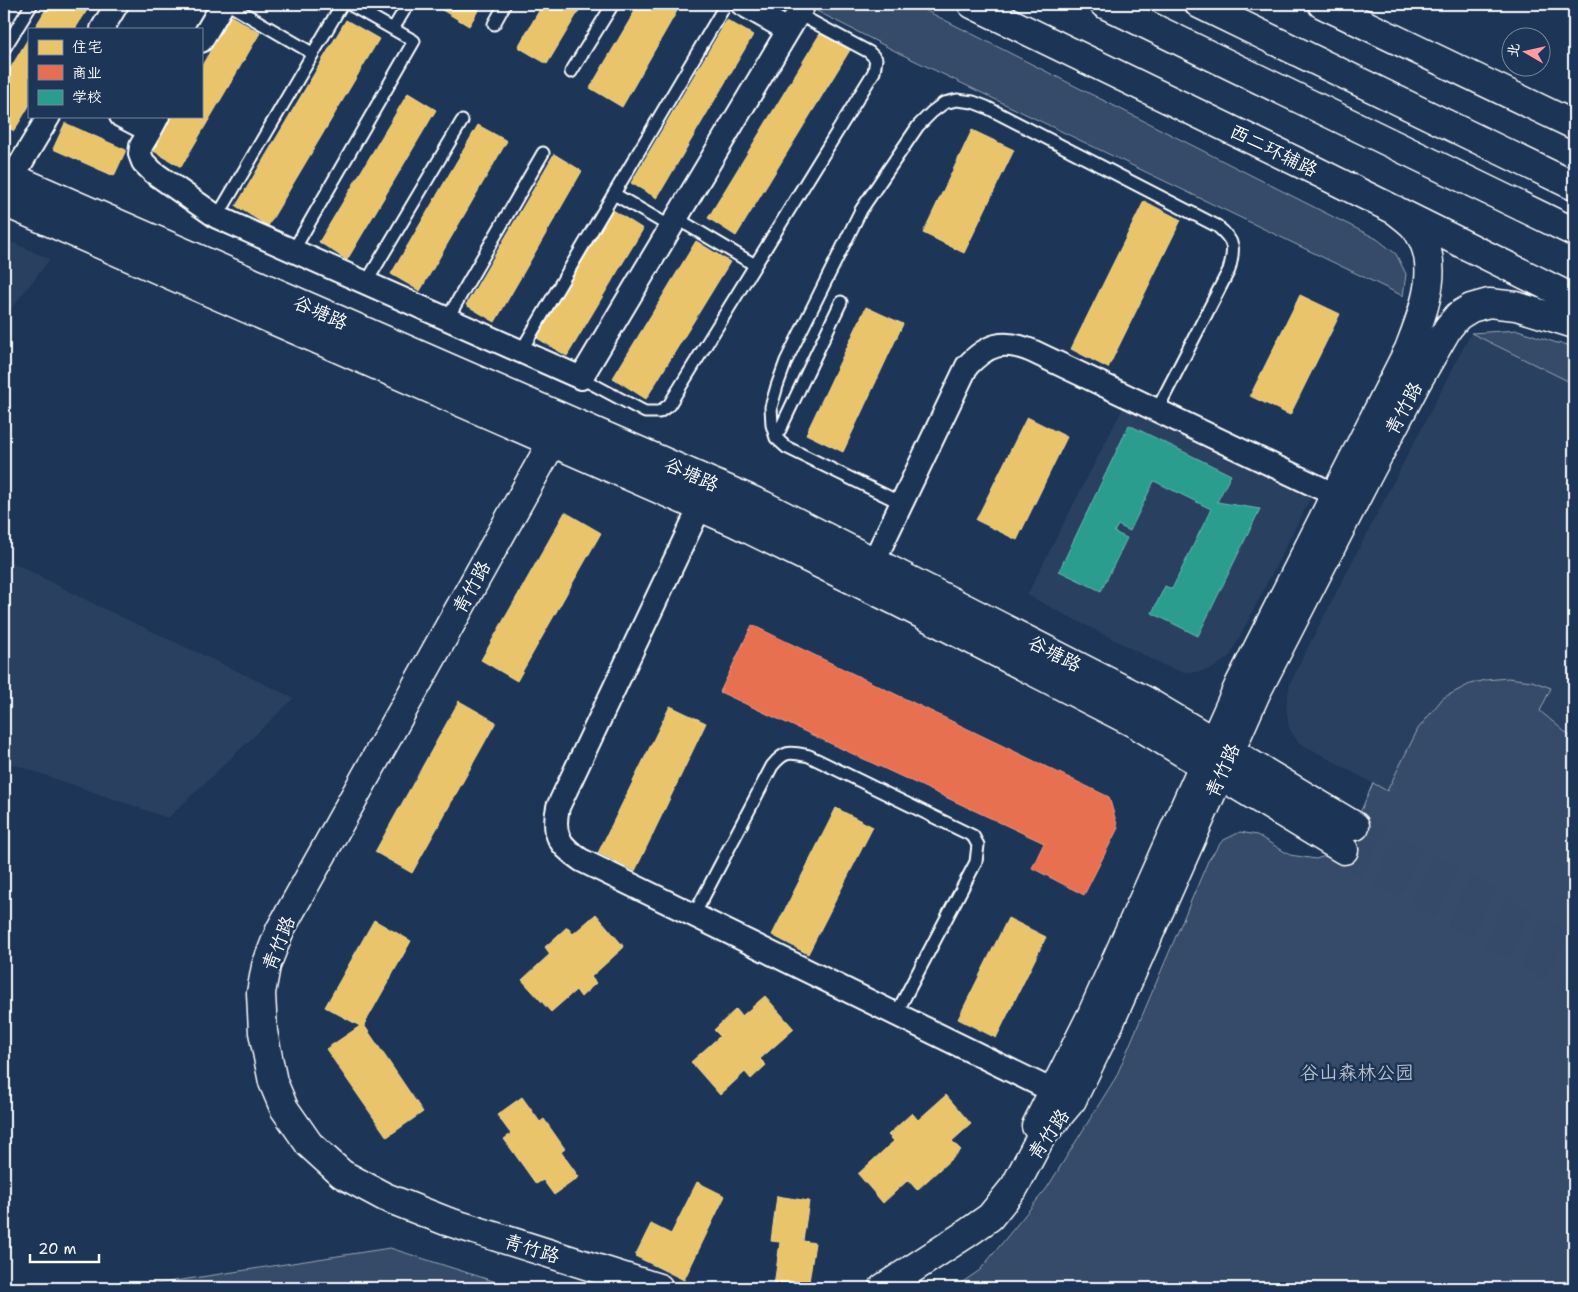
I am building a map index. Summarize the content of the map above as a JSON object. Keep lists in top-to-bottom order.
{
  "streets": {
    "main road": ["西二环辅路", "谷塘路", "青竹路"]
  },
  "crossings": [
    ["西二环辅路", "青竹路"],
    ["谷塘路", "青竹路"]
  ],
  "parks": ["谷山森林公园"],
  "legend": ["住宅", "商业", "学校"],
  "scale_bar": "20 m",
  "north": "left"
}
